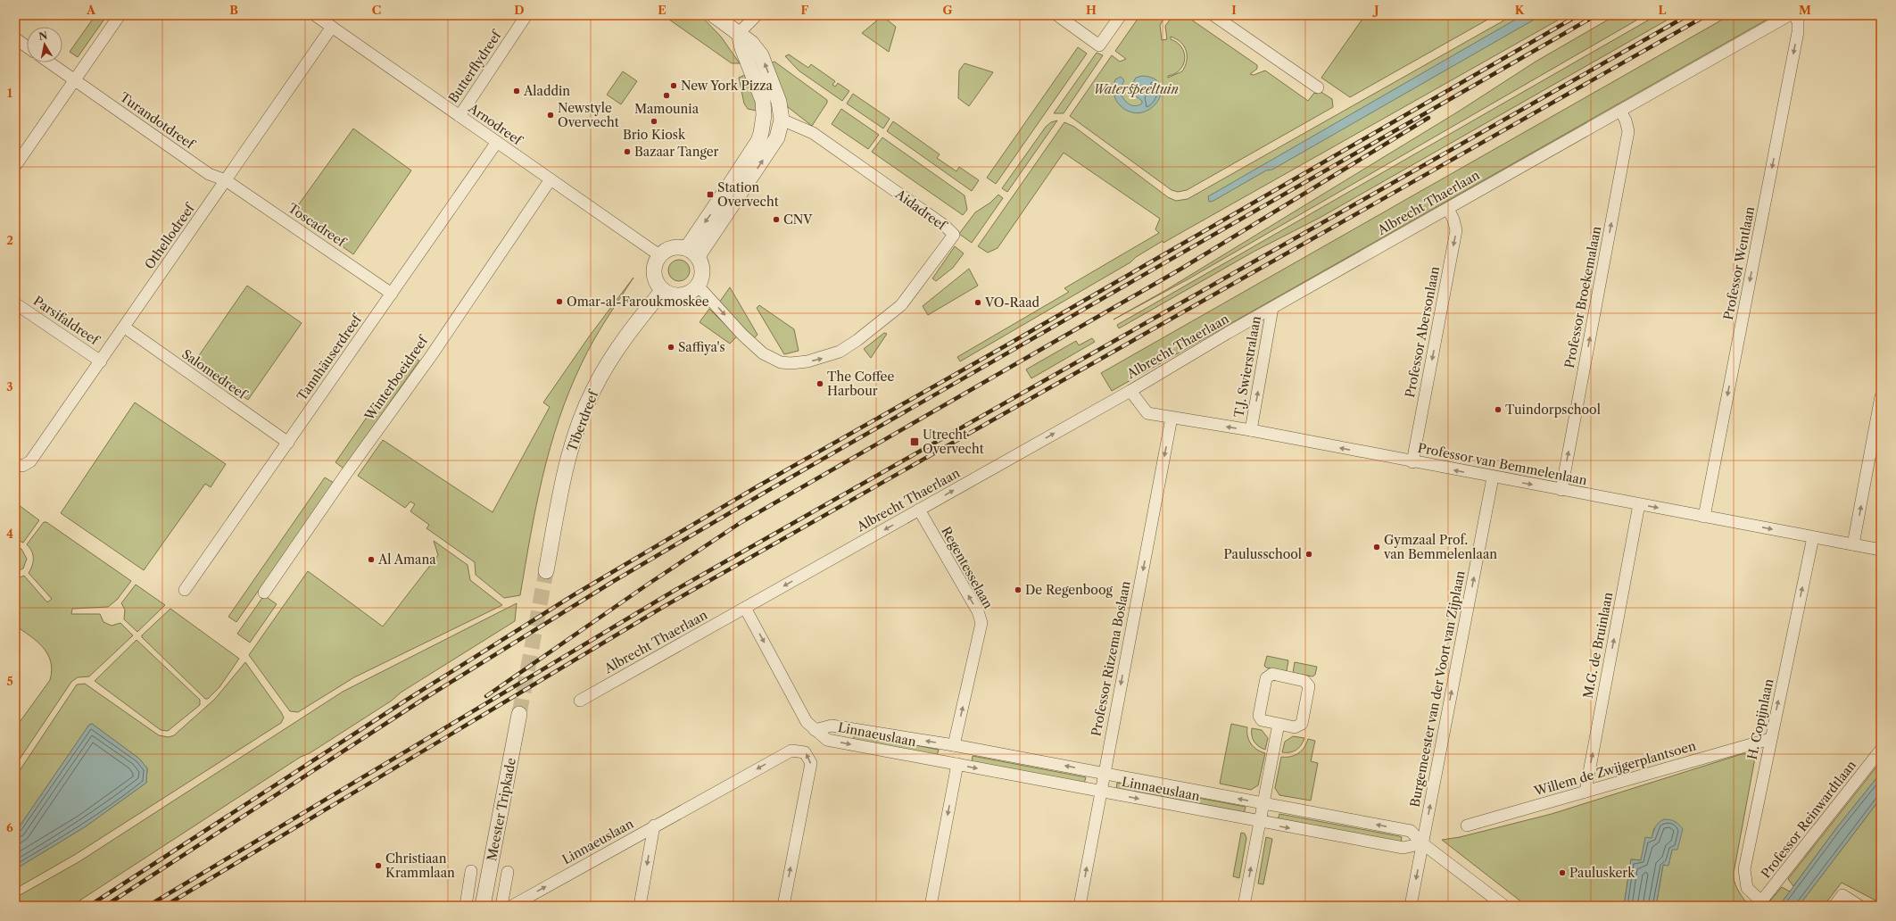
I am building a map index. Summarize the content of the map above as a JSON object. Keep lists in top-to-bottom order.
{
  "streets": {
    "street": [
      "Butterflydreef",
      "Turandotdreef",
      "Arnodreef",
      "Albrecht Thaerlaan",
      "Aidadreef",
      "Toscadreef",
      "Othellodreef",
      "Professor Wentlaan",
      "Professor Broekemalaan",
      "Parsifaldreef",
      "Professor Abersonlaan",
      "Tannhäuserdreef",
      "T.J. Swierstralaan",
      "Salomedreef",
      "Winterboeidreef",
      "Tiberdreef",
      "Professor van Bemmelenlaan",
      "Regentesselaan",
      "M.G. de Bruinlaan",
      "Professor Ritzema Boslaan",
      "Burgemeester van der Voort van Zijplaan",
      "H. Copijnlaan",
      "Linnaeuslaan",
      "Willem de Zwijgerplantsoen",
      "Meester Tripkade",
      "Professor Reinwardtlaan"
    ]
  },
  "crossings": [
    ["Butterflydreef", "Arnodreef"],
    ["Turandotdreef", "Toscadreef"],
    ["Turandotdreef", "Othellodreef"],
    ["Arnodreef", "Aidadreef"],
    ["Arnodreef", "Othellodreef"],
    ["Arnodreef", "Tannhäuserdreef"],
    ["Arnodreef", "Winterboeidreef"],
    ["Arnodreef", "Tiberdreef"],
    ["Albrecht Thaerlaan", "Professor Broekemalaan"],
    ["Albrecht Thaerlaan", "Professor Abersonlaan"],
    ["Albrecht Thaerlaan", "T.J. Swierstralaan"],
    ["Albrecht Thaerlaan", "Professor van Bemmelenlaan"],
    ["Albrecht Thaerlaan", "Regentesselaan"],
    ["Aidadreef", "Tiberdreef"],
    ["Toscadreef", "Othellodreef"],
    ["Toscadreef", "Tannhäuserdreef"],
    ["Othellodreef", "Parsifaldreef"],
    ["Othellodreef", "Salomedreef"],
    ["Professor Wentlaan", "Professor van Bemmelenlaan"],
    ["Professor Broekemalaan", "Professor van Bemmelenlaan"],
    ["Professor Abersonlaan", "Professor van Bemmelenlaan"],
    ["Tannhäuserdreef", "Salomedreef"],
    ["T.J. Swierstralaan", "Professor van Bemmelenlaan"],
    ["Professor van Bemmelenlaan", "M.G. de Bruinlaan"],
    ["Professor van Bemmelenlaan", "Professor Ritzema Boslaan"],
    ["Professor van Bemmelenlaan", "Burgemeester van der Voort van Zijplaan"],
    ["Professor van Bemmelenlaan", "H. Copijnlaan"],
    ["Regentesselaan", "Linnaeuslaan"],
    ["M.G. de Bruinlaan", "Willem de Zwijgerplantsoen"],
    ["Professor Ritzema Boslaan", "Linnaeuslaan"],
    ["Burgemeester van der Voort van Zijplaan", "Linnaeuslaan"],
    ["H. Copijnlaan", "Willem de Zwijgerplantsoen"],
    ["H. Copijnlaan", "Professor Reinwardtlaan"]
  ],
  "one_way": [
    "Professor Wentlaan",
    "Professor Broekemalaan",
    "Professor Abersonlaan",
    "T.J. Swierstralaan",
    "Regentesselaan",
    "M.G. de Bruinlaan",
    "H. Copijnlaan"
  ],
  "parks": ["Waterspeeltuin"],
  "places": {
    "other": [
      "New York Pizza",
      "Aladdin",
      "Mamounia",
      "Newstyle Overvecht",
      "Brio Kiosk",
      "Bazaar Tanger",
      "CNV",
      "Omar-al-Faroukmoskee",
      "VO-Raad",
      "Saffiya's",
      "The Coffee Harbour",
      "Tuindorpschool",
      "Gymzaal Prof. van Bemmelenlaan",
      "Paulusschool",
      "Al Amana",
      "De Regenboog",
      "Christiaan Krammlaan",
      "Pauluskerk"
    ],
    "transit": ["Station Overvecht", "Utrecht Overvecht"]
  },
  "north": "top",
  "grid": {
    "columns": [
      "A",
      "B",
      "C",
      "D",
      "E",
      "F",
      "G",
      "H",
      "I",
      "J",
      "K",
      "L",
      "M"
    ],
    "rows": [
      "1",
      "2",
      "3",
      "4",
      "5",
      "6"
    ]
  }
}
